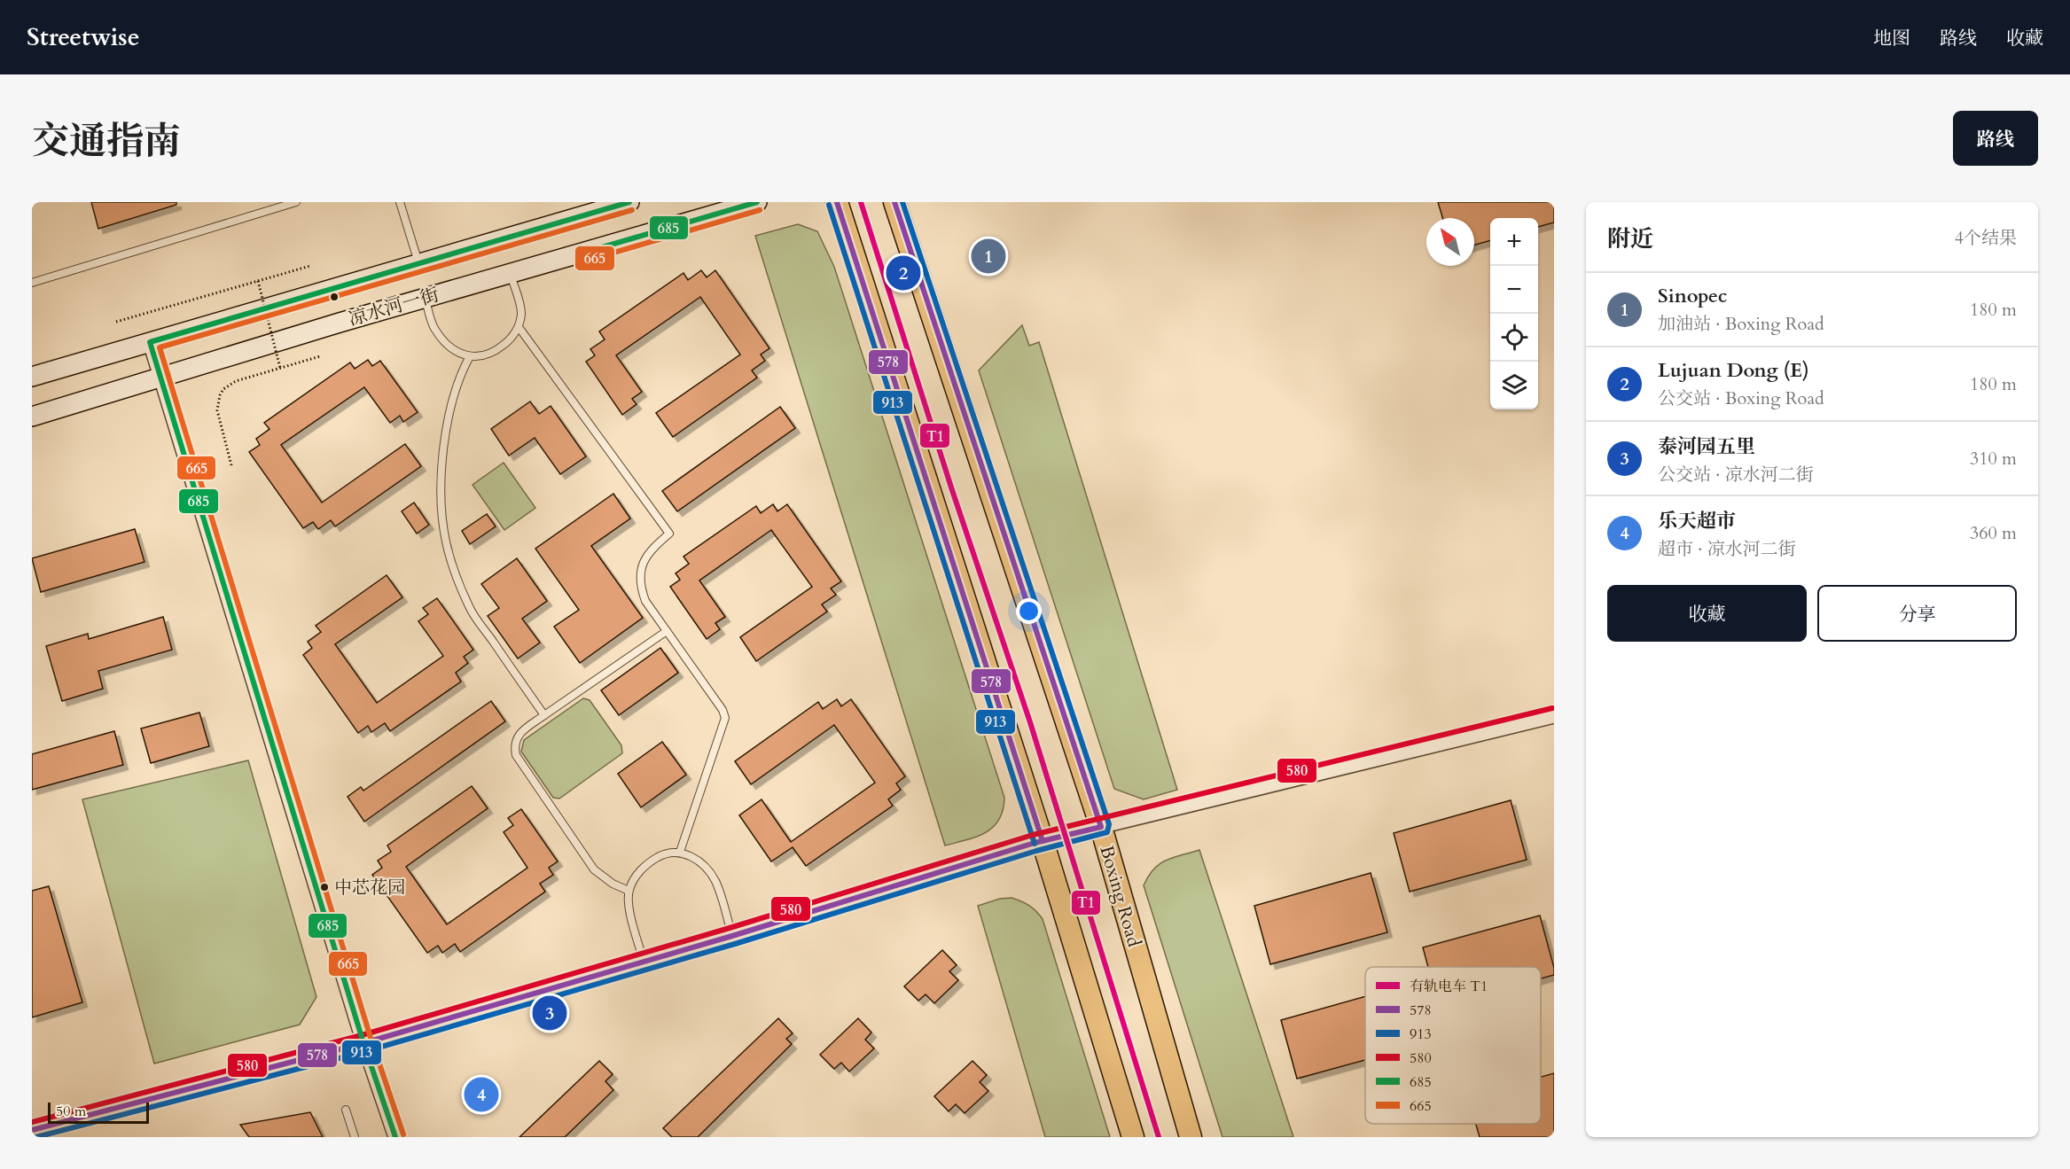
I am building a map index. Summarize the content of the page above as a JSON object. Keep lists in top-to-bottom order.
{
  "streets": {
    "main road": ["凉水河一街", "Boxing Road"]
  },
  "places": ["中芯花园"],
  "lines": [
    "tram line T1",
    "transit line 578",
    "transit line 913",
    "transit line 685",
    "transit line 665",
    "transit line 580"
  ],
  "legend": [
    "有轨电车 T1",
    "578",
    "913",
    "580",
    "685",
    "665"
  ],
  "scale_bar": "50 m",
  "north": "top left",
  "page": {
    "header": "Streetwise",
    "nav": ["地图", "路线", "收藏"],
    "title": "交通指南",
    "buttons": [
      "路线",
      ["收藏", "分享"]
    ],
    "heading": ["附近", "4个结果"],
    "map_buttons": ["+", "−"],
    "pins": [
      "1",
      "2",
      "3",
      "4"
    ],
    "list": [
      {
        "mark": "1",
        "name": "Sinopec",
        "note": "加油站 · Boxing Road",
        "value": "180 m"
      },
      {
        "mark": "2",
        "name": "Lujuan Dong (E)",
        "note": "公交站 · Boxing Road",
        "value": "180 m"
      },
      {
        "mark": "3",
        "name": "泰河园五里",
        "note": "公交站 · 凉水河二街",
        "value": "310 m"
      },
      {
        "mark": "4",
        "name": "乐天超市",
        "note": "超市 · 凉水河二街",
        "value": "360 m"
      }
    ],
    "scale": "50 m"
  }
}
